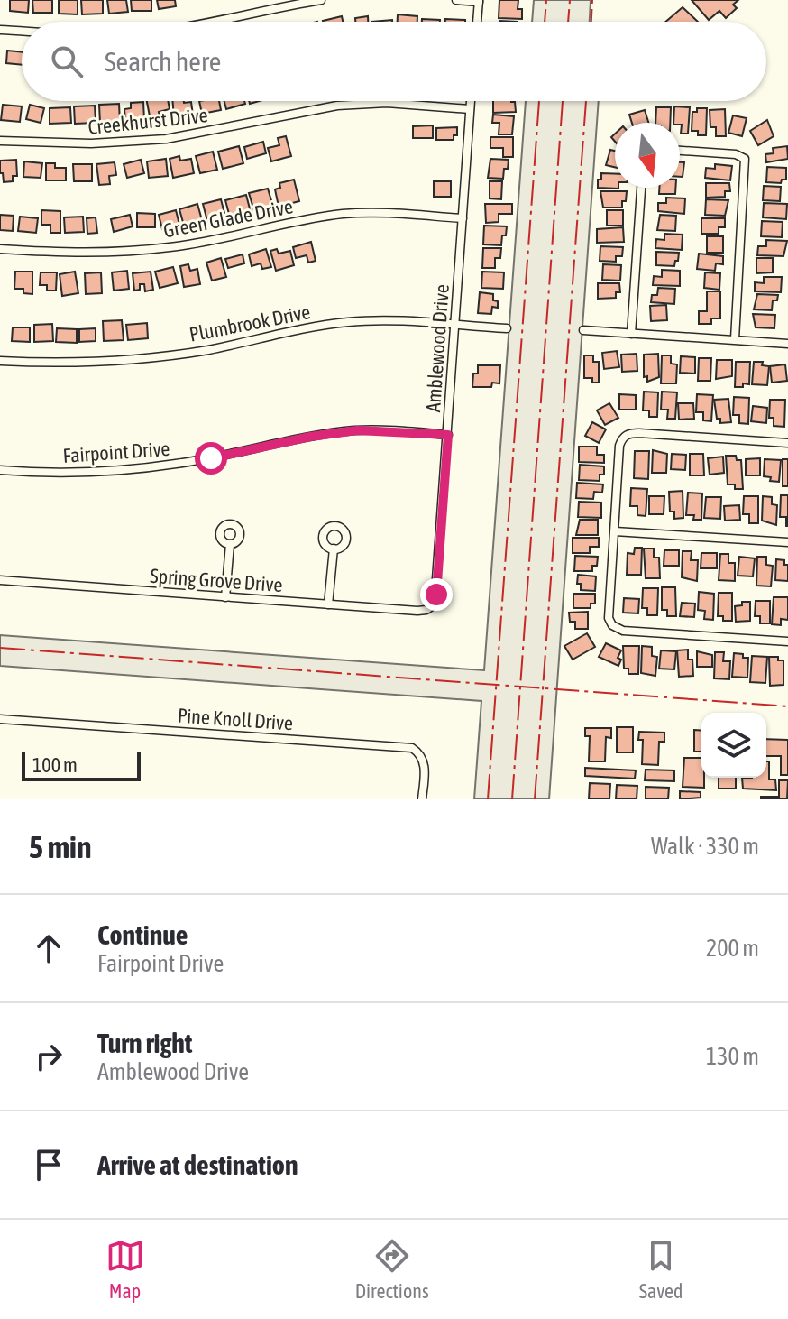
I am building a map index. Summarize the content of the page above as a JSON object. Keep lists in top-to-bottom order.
{
  "streets": {
    "street": [
      "Creekhurst Drive",
      "Green Glade Drive",
      "Plumbrook Drive",
      "Amblewood Drive",
      "Fairpoint Drive",
      "Spring Grove Drive",
      "Pine Knoll Drive"
    ]
  },
  "crossings": [
    ["Creekhurst Drive", "Amblewood Drive"],
    ["Green Glade Drive", "Amblewood Drive"],
    ["Plumbrook Drive", "Amblewood Drive"],
    ["Amblewood Drive", "Fairpoint Drive"],
    ["Amblewood Drive", "Spring Grove Drive"]
  ],
  "scale_bar": "100 m",
  "north": "bottom",
  "page": {
    "search": "Search here",
    "scale": "100 m",
    "heading": ["5 min", "Walk · 330 m"],
    "list": [
      ["Continue", "Fairpoint Drive", "200 m"],
      ["Turn right", "Amblewood Drive", "130 m"],
      "Arrive at destination"
    ],
    "nav": ["Map", "Directions", "Saved"]
  }
}
